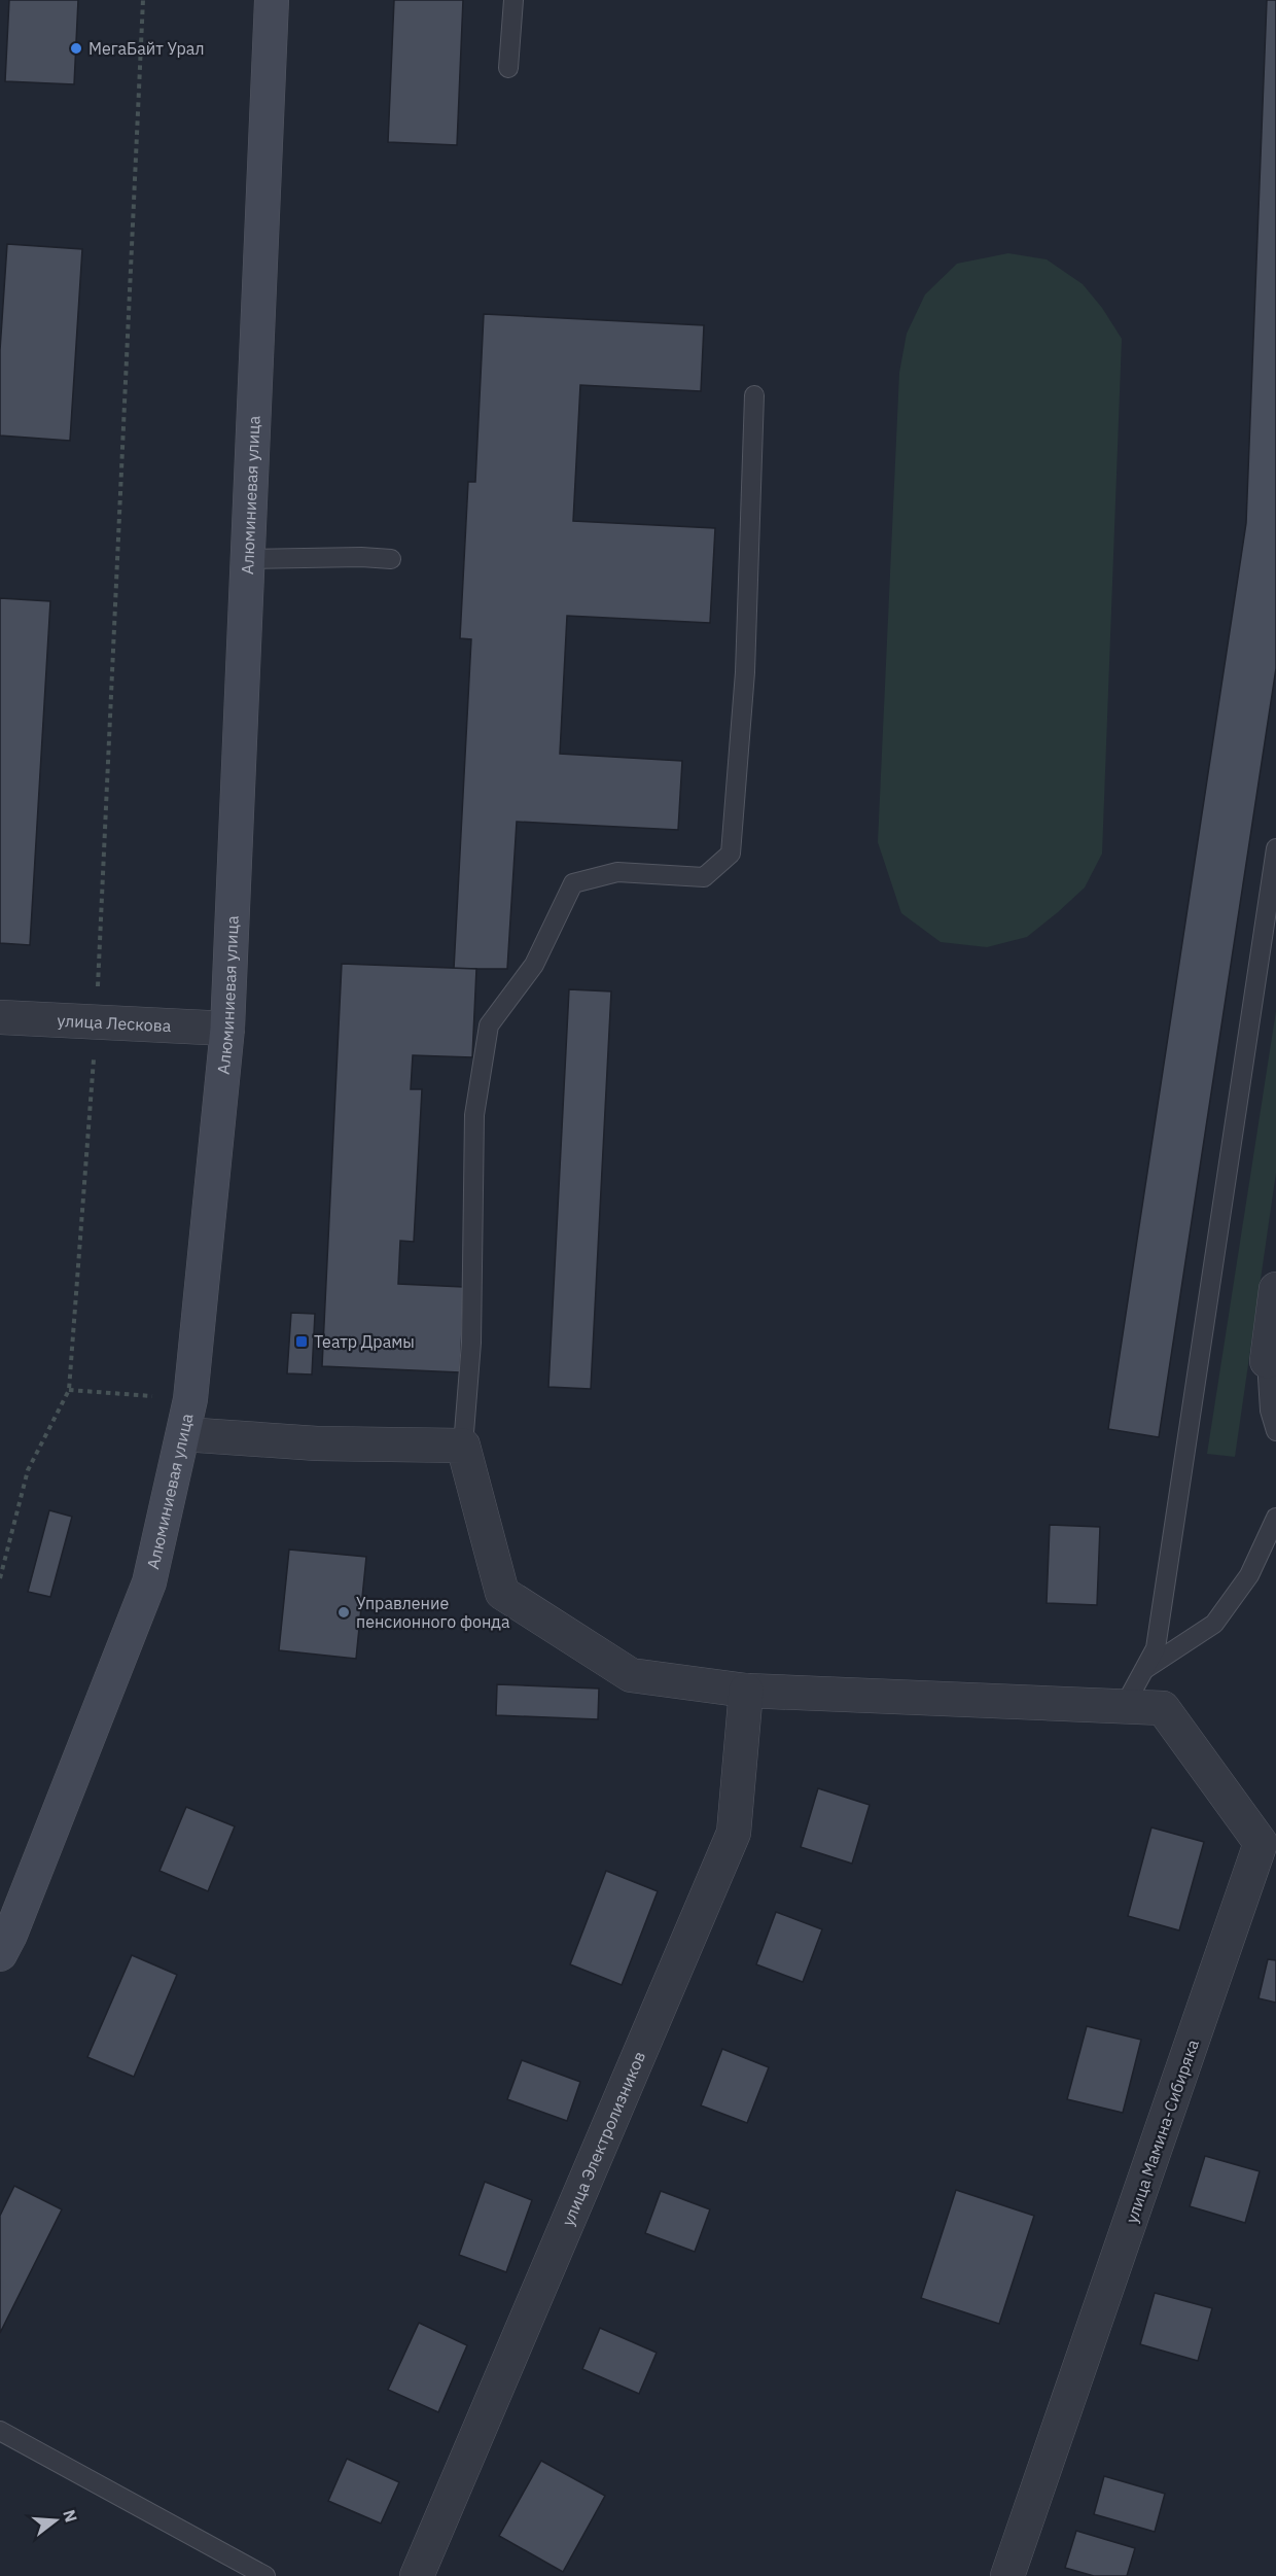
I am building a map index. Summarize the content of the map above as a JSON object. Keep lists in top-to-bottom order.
{
  "streets": {
    "main road": ["Алюминиевая улица"],
    "street": ["улица Лескова", "улица Мамина-Сибиряка", "улица Электролизников"]
  },
  "crossings": [
    ["Алюминиевая улица", "улица Лескова"]
  ],
  "places": {
    "other": ["МегаБайт Урал", "Управление пенсионного фонда"],
    "transit": ["Театр Драмы"]
  },
  "north": "right"
}
